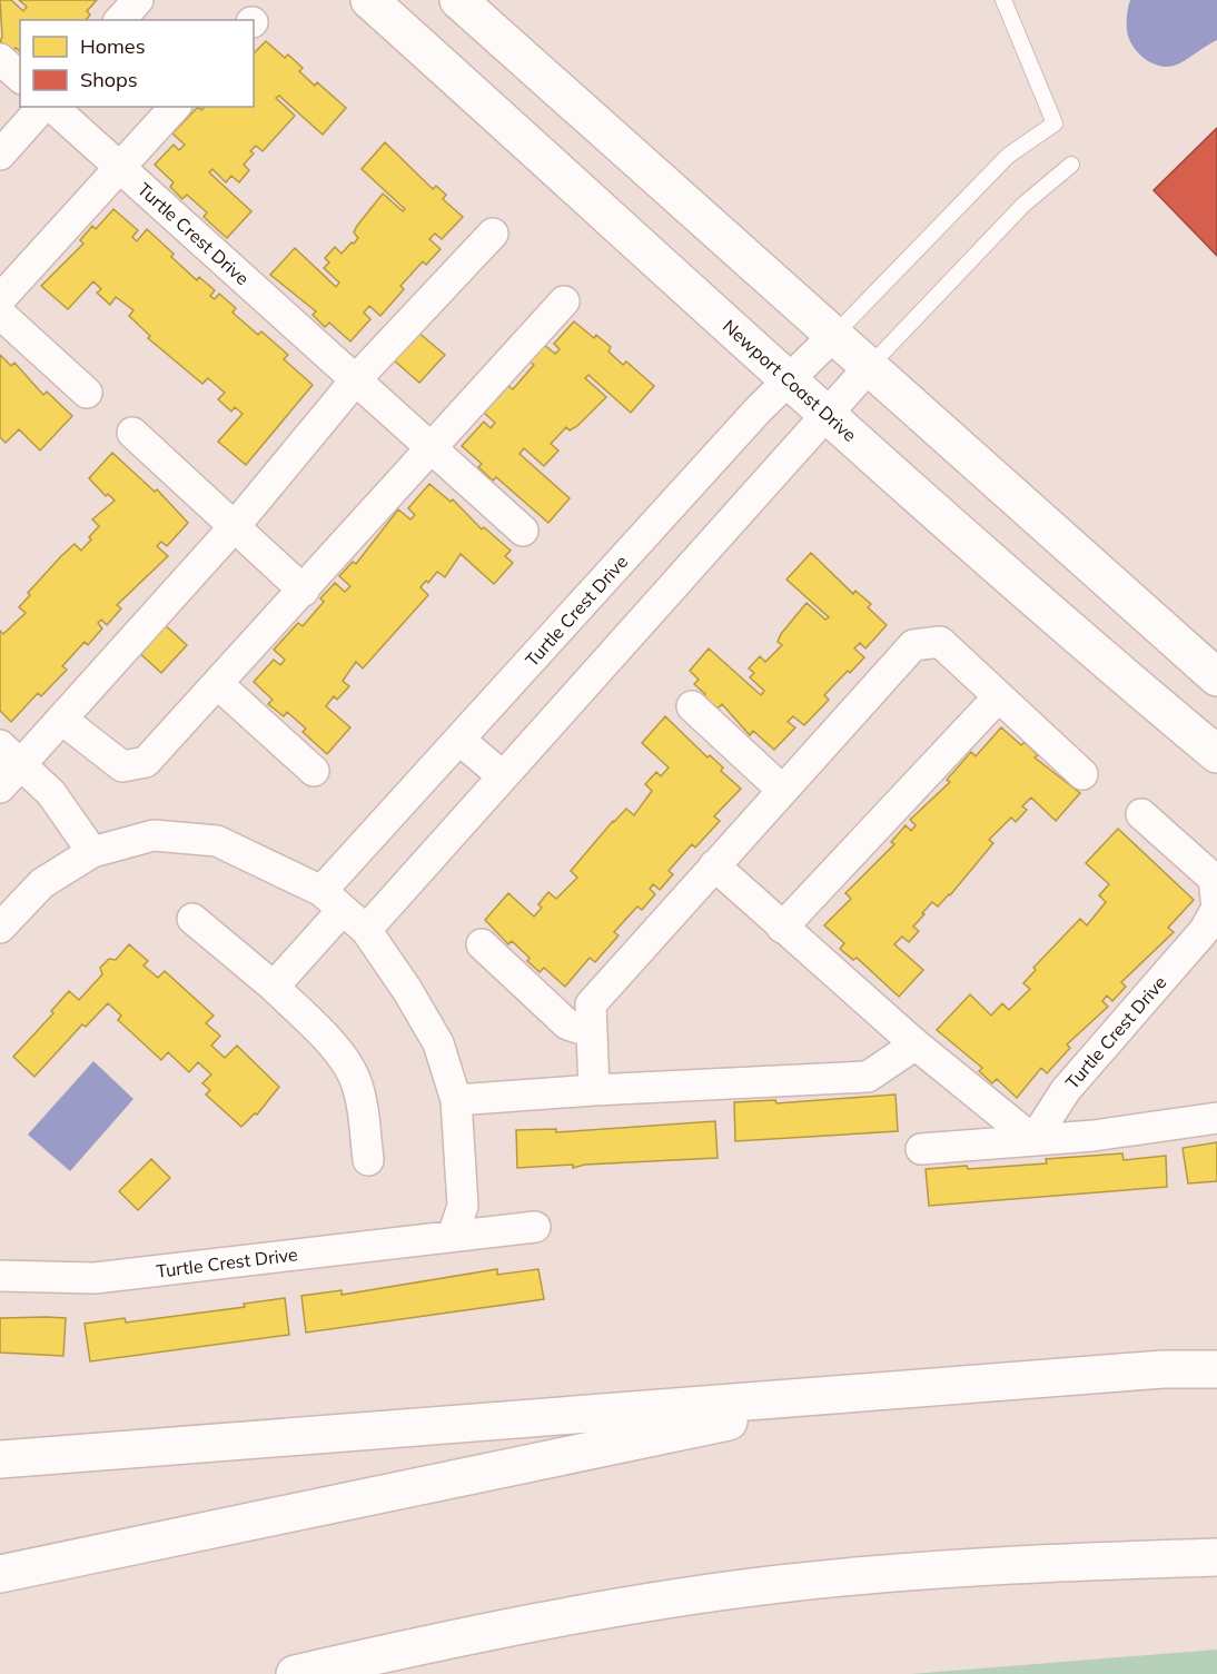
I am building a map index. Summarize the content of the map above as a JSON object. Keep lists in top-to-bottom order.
{
  "streets": {
    "main road": ["Newport Coast Drive"],
    "street": ["Turtle Crest Drive"]
  },
  "crossings": [
    ["Turtle Crest Drive", "Newport Coast Drive"]
  ],
  "legend": ["Homes", "Shops"]
}
